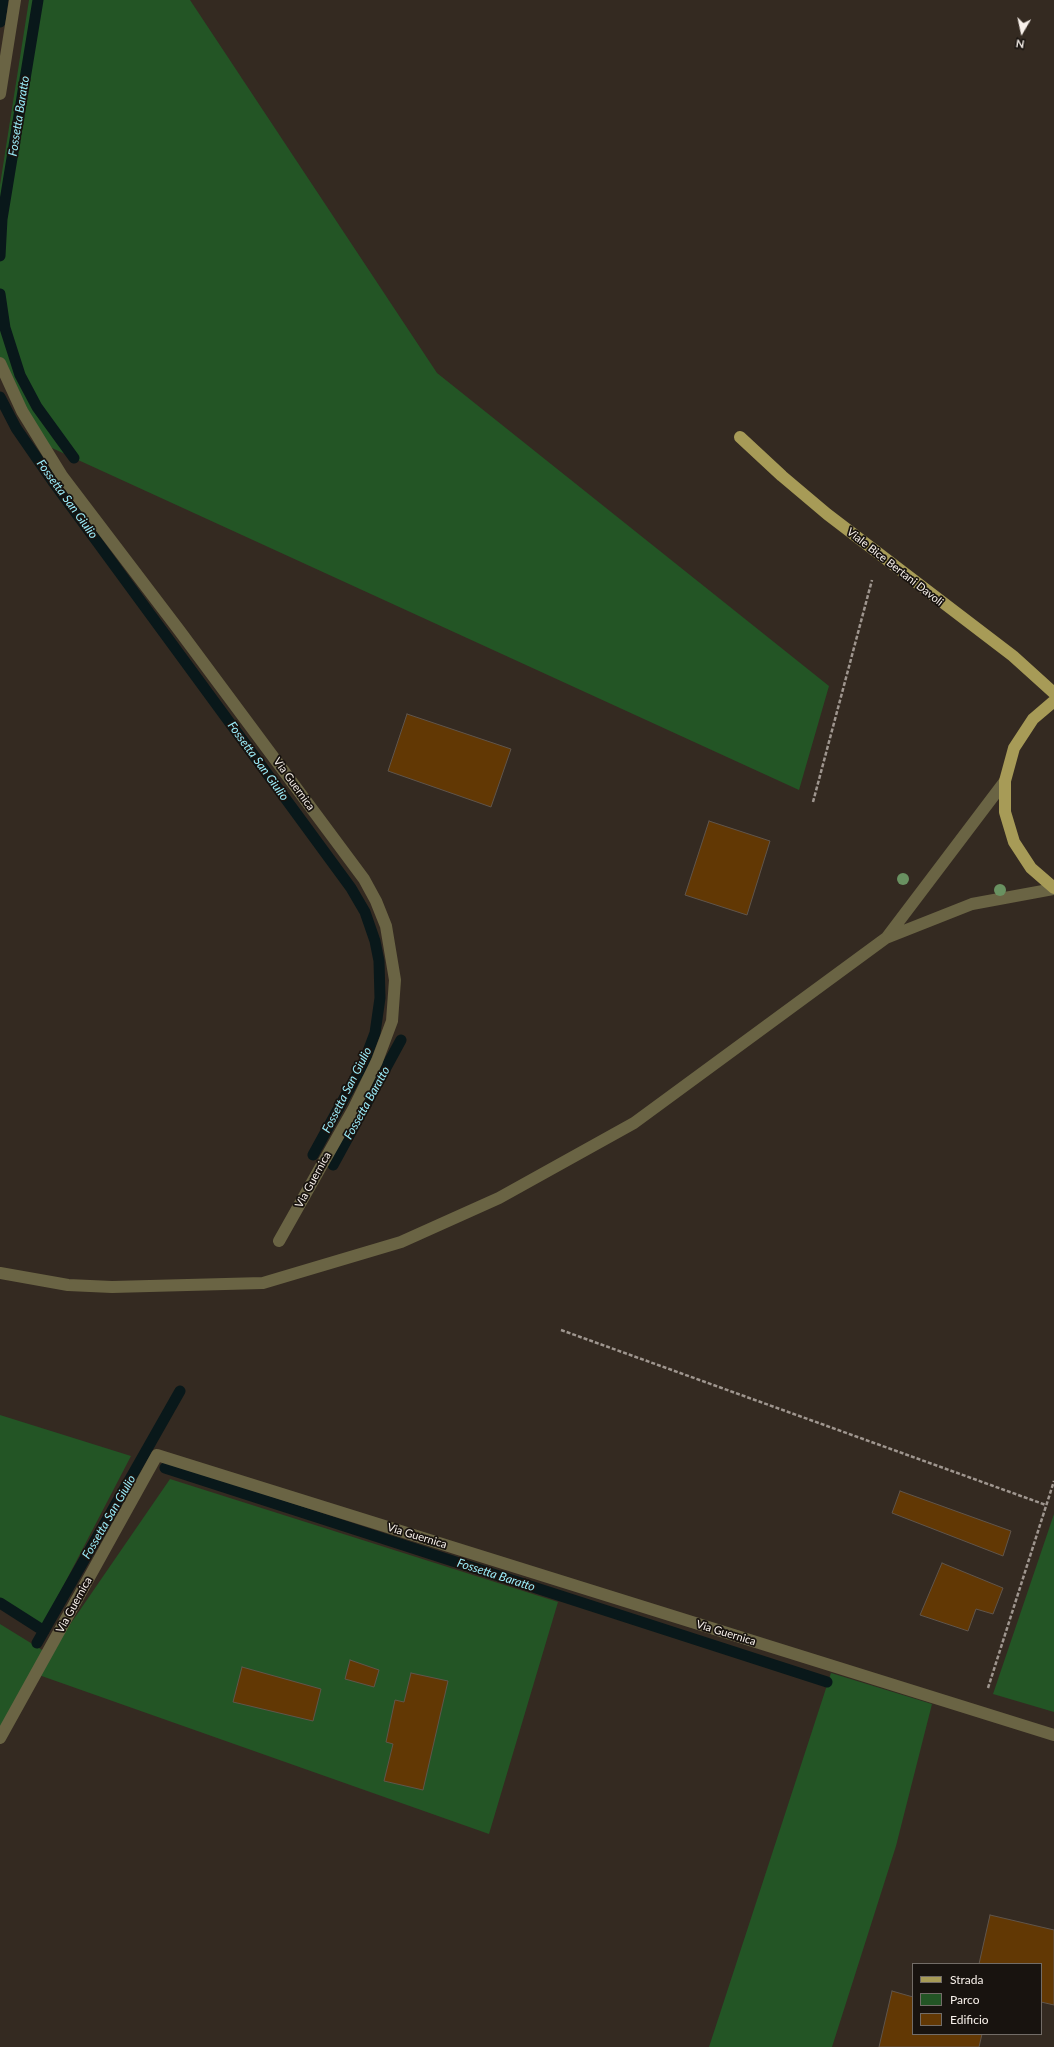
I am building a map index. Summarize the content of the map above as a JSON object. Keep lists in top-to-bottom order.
{
  "streets": {
    "main road": ["Viale Bice Bertani Davoli"],
    "street": ["Via Guernica"]
  },
  "water": ["Fossetta Baratto", "Fossetta San Giulio"],
  "legend": ["Strada", "Parco", "Edificio"],
  "north": "bottom"
}
